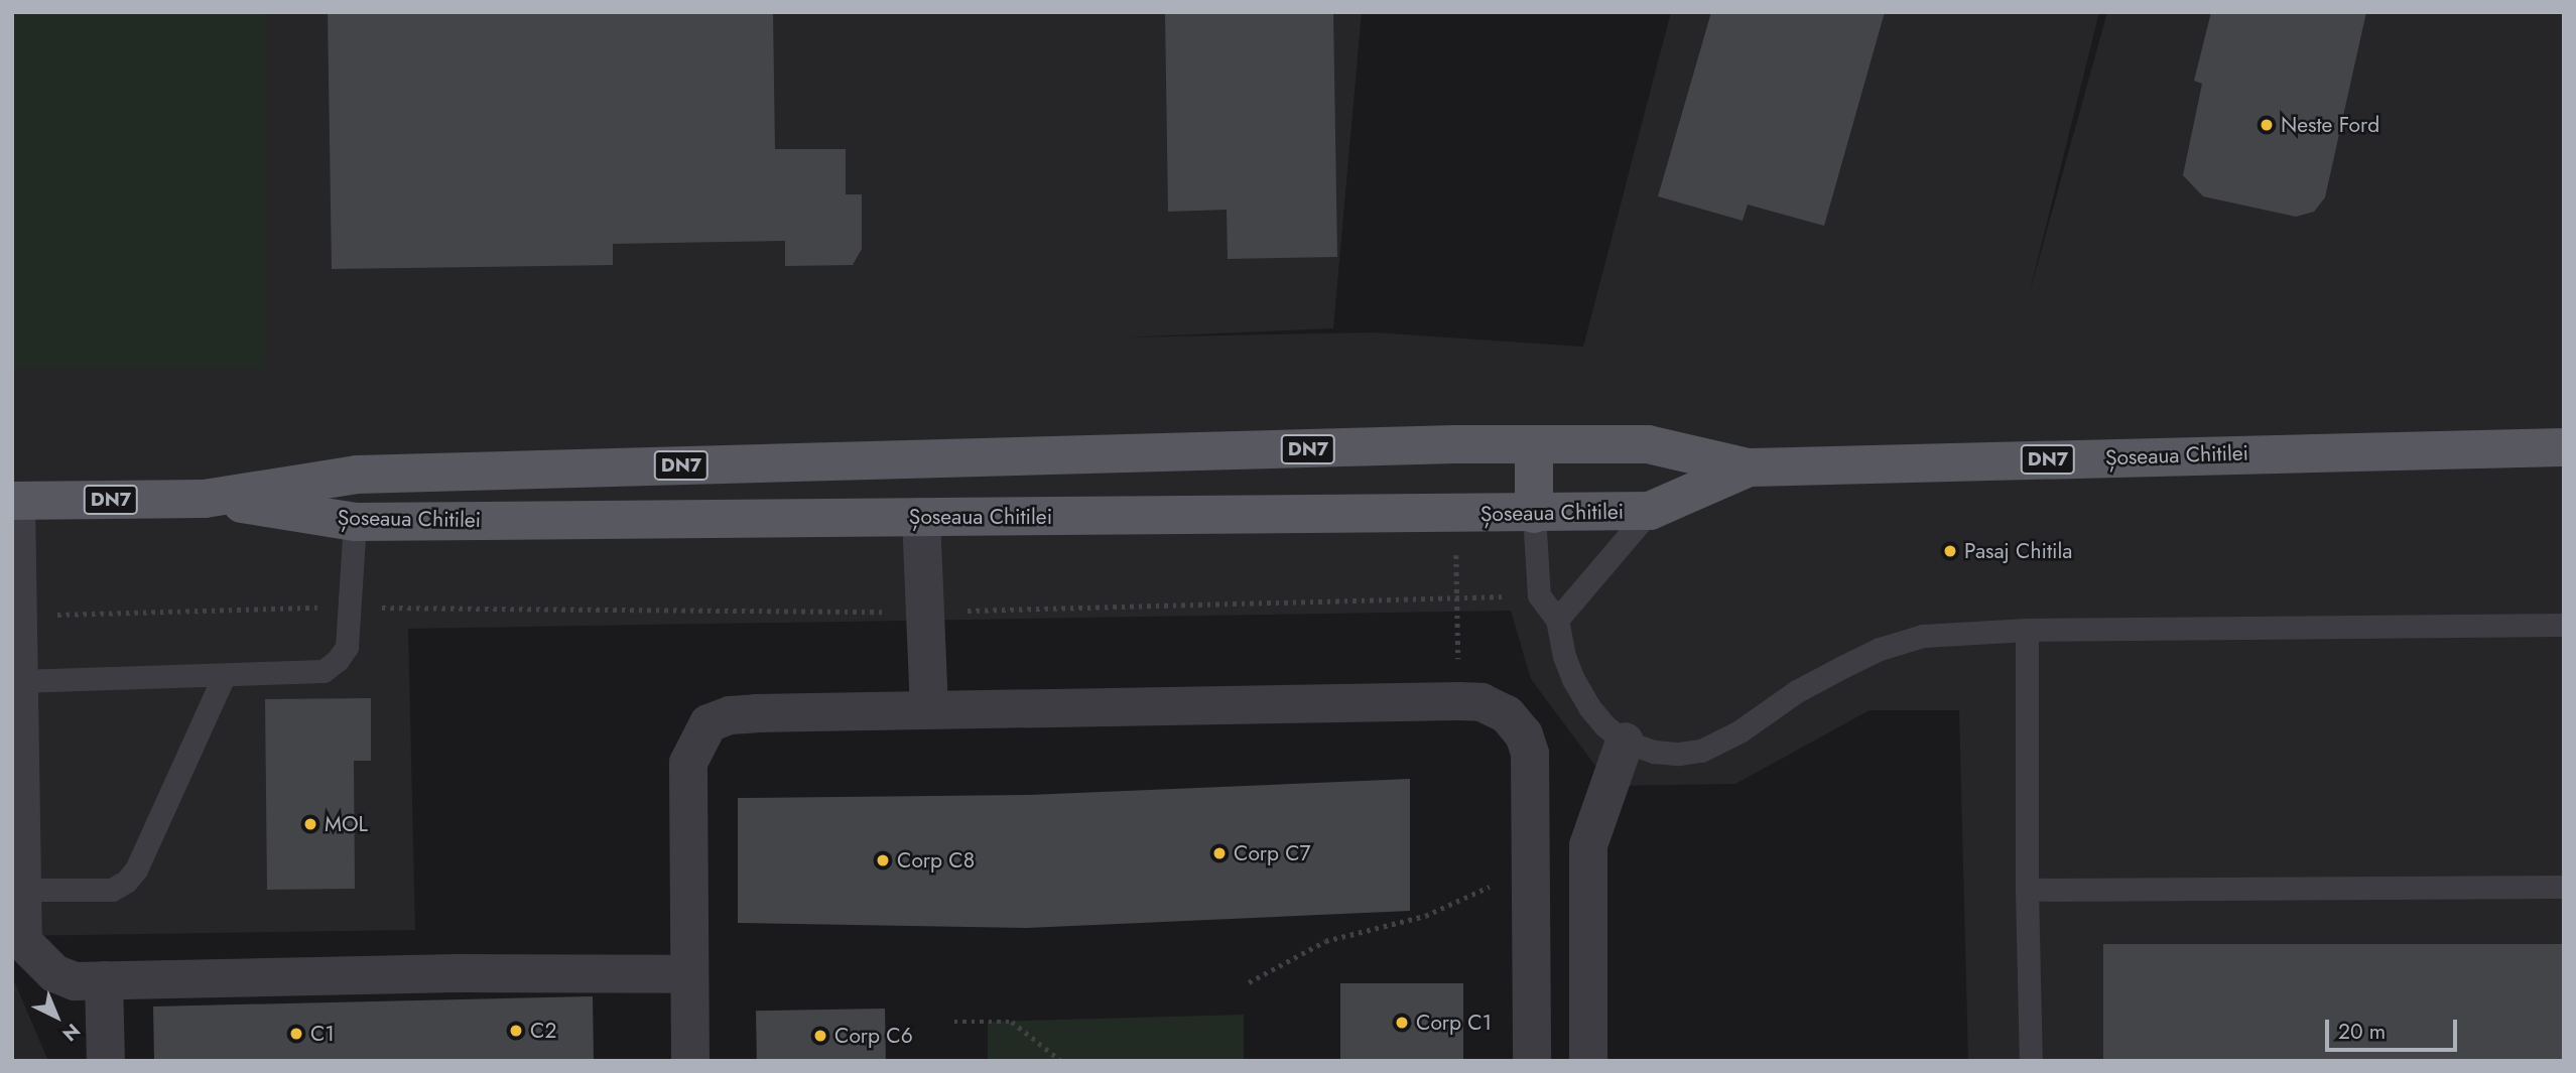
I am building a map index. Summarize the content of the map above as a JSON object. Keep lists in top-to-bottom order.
{
  "streets": {
    "main road": ["DN7", "Șoseaua Chitilei"]
  },
  "places": [
    "Neste Ford",
    "Pasaj Chitila",
    "MOL",
    "Corp C7",
    "Corp C8",
    "Corp C1",
    "C2",
    "C1",
    "Corp C6"
  ],
  "scale_bar": "20 m",
  "north": "bottom right"
}
